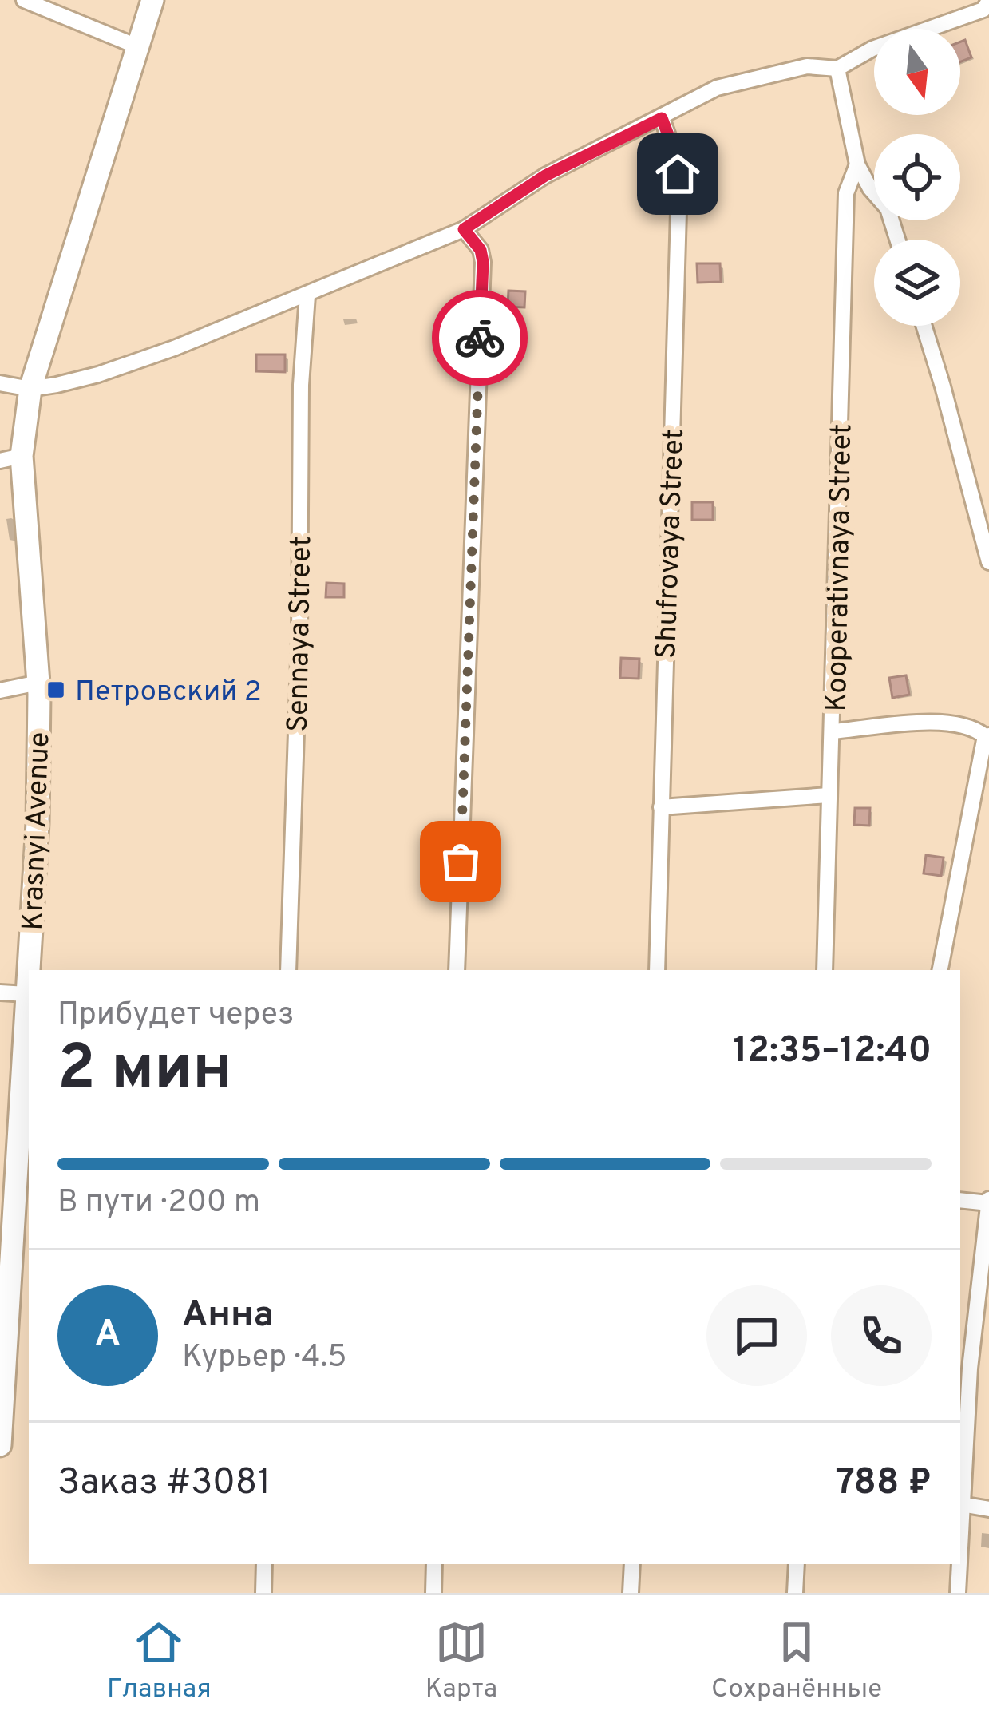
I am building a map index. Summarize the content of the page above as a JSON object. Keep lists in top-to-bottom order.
{
  "streets": {
    "street": [
      "Shufrovaya Street",
      "Kooperativnaya Street",
      "Sennaya Street",
      "Krasnyi Avenue"
    ]
  },
  "places": {
    "transit": ["Петровский 2"]
  },
  "north": "bottom",
  "page": {
    "heading": ["2 мин", "Прибудет через", "12:35–12:40"],
    "panel": [
      "Анна",
      "Курьер · 4.5",
      "Заказ #3081",
      "788 ₽"
    ],
    "bar": "В пути · 200 m",
    "round": "А",
    "tabs": ["Главная", "Карта", "Сохранённые"]
  }
}
